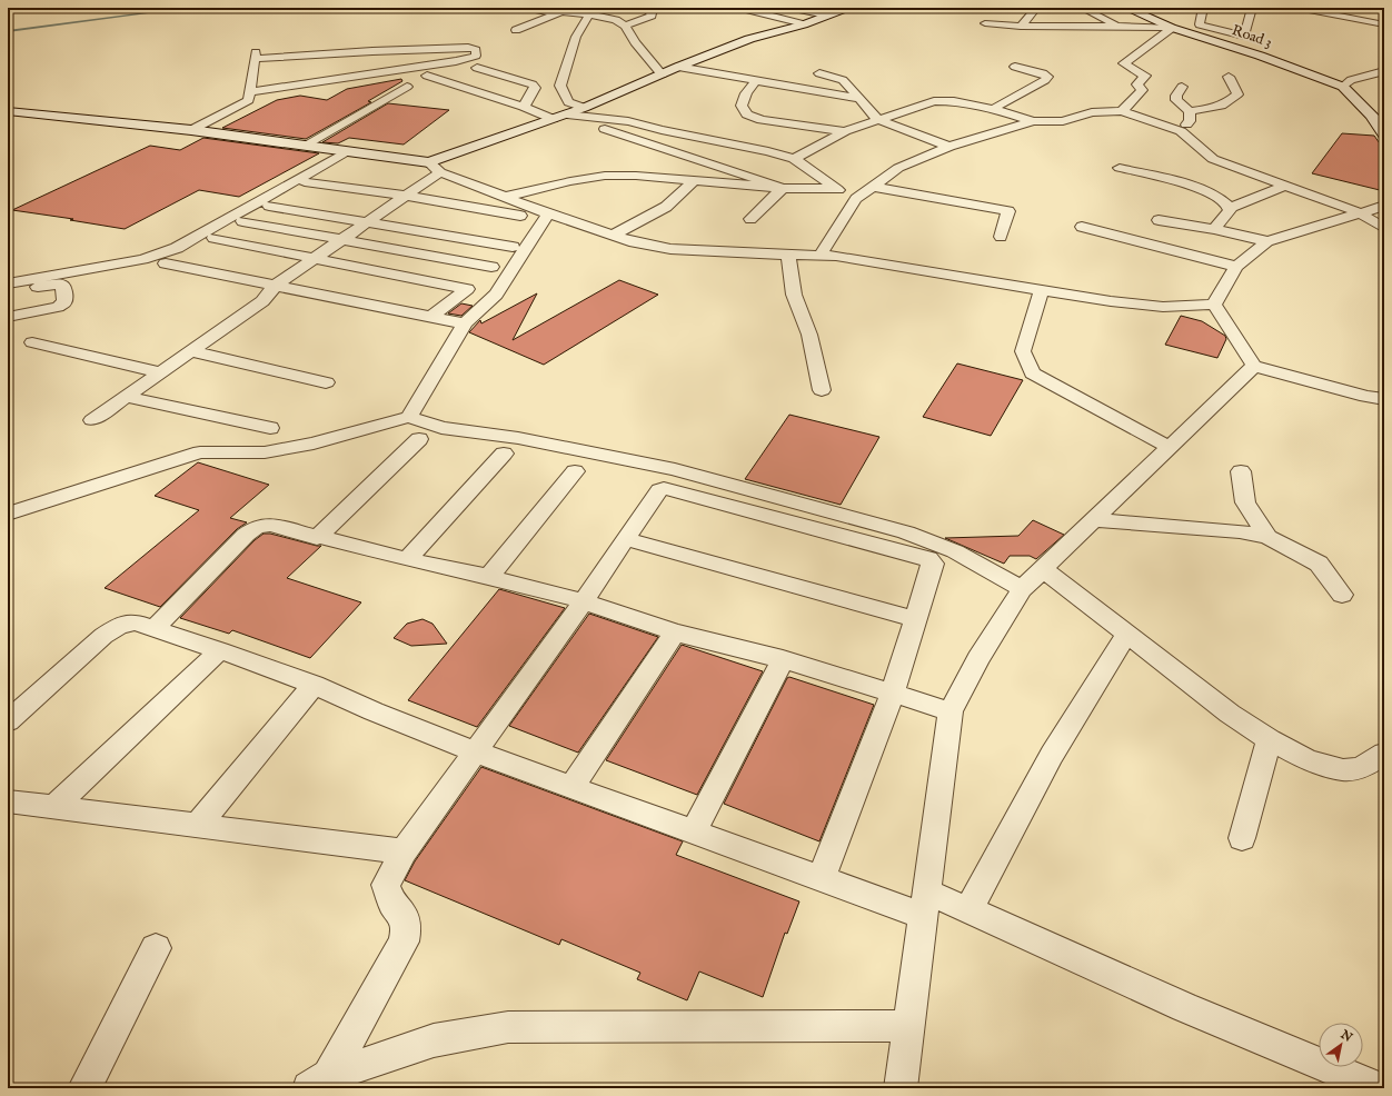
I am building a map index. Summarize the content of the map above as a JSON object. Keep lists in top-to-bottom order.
{
  "streets": {
    "street": ["Road 3"]
  },
  "north": "top right"
}
